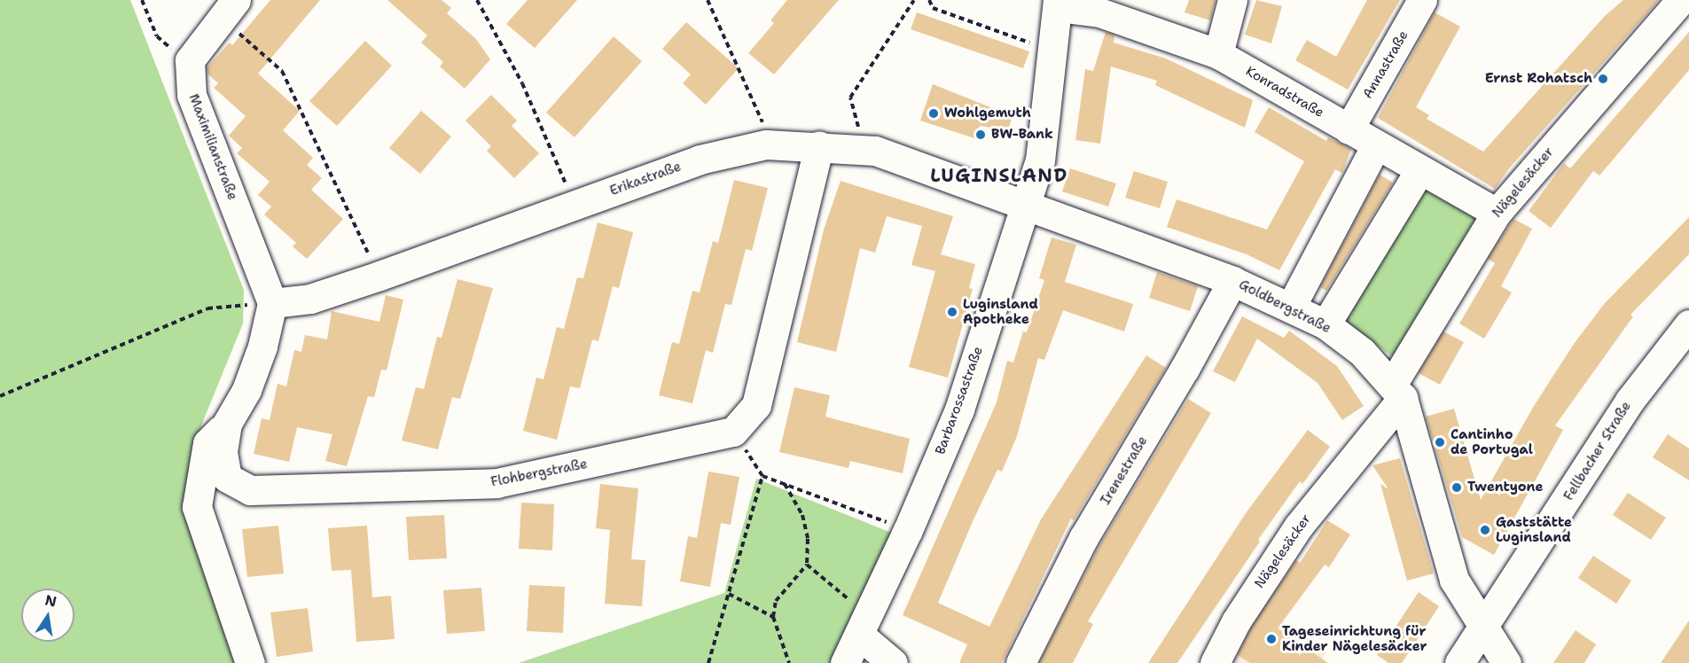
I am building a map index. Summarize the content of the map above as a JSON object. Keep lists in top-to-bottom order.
{
  "streets": {
    "street": [
      "Annastraße",
      "Konradstraße",
      "Maximilianstraße",
      "Erikastraße",
      "Nägelesäcker",
      "Goldbergstraße",
      "Barbarossastraße",
      "Fellbacher Straße",
      "Irenestraße",
      "Flohbergstraße"
    ]
  },
  "crossings": [
    ["Annastraße", "Konradstraße"],
    ["Konradstraße", "Nägelesäcker"],
    ["Konradstraße", "Barbarossastraße"],
    ["Maximilianstraße", "Erikastraße"],
    ["Maximilianstraße", "Flohbergstraße"],
    ["Erikastraße", "Goldbergstraße"],
    ["Erikastraße", "Barbarossastraße"],
    ["Erikastraße", "Flohbergstraße"],
    ["Nägelesäcker", "Goldbergstraße"],
    ["Goldbergstraße", "Barbarossastraße"],
    ["Goldbergstraße", "Fellbacher Straße"],
    ["Goldbergstraße", "Irenestraße"]
  ],
  "districts": ["LUGINSLAND"],
  "places": [
    "Ernst Rohatsch",
    "Wohlgemuth",
    "BW-Bank",
    "Luginsland Apotheke",
    "Cantinho de Portugal",
    "Twentyone",
    "Gaststätte Luginsland",
    "Tageseinrichtung für Kinder Nägelesäcker"
  ],
  "north": "top"
}
